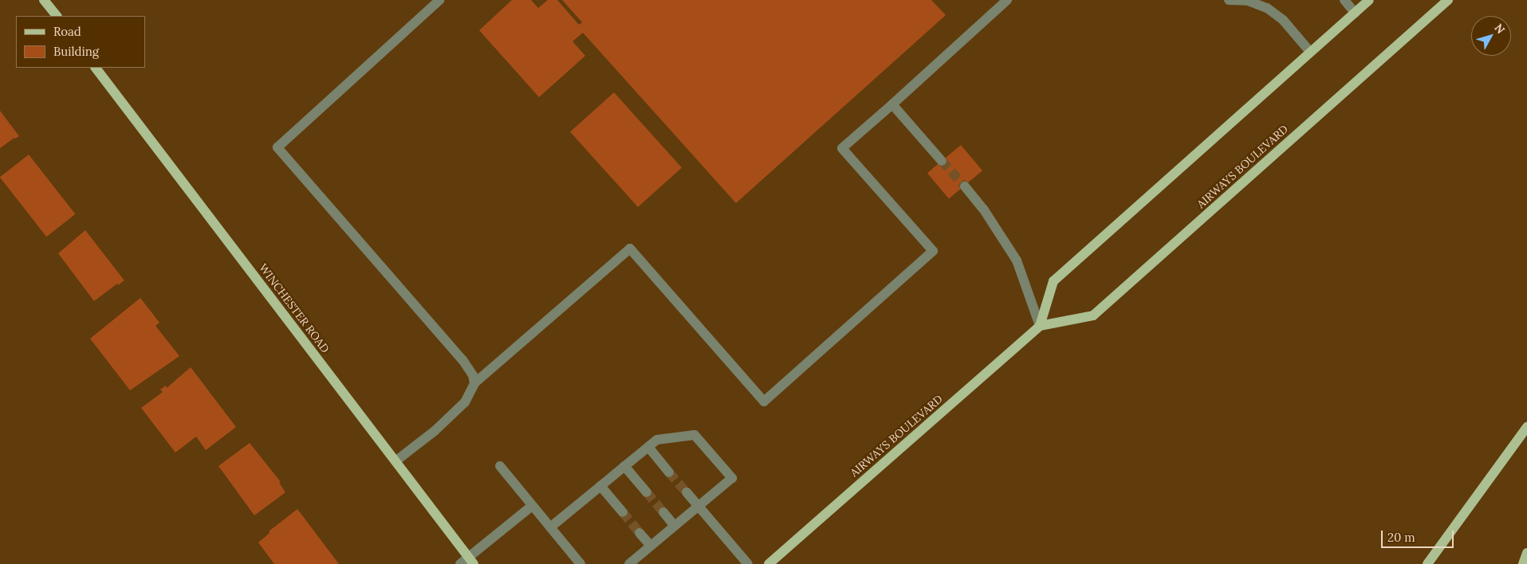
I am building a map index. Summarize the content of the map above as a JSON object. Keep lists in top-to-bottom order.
{
  "streets": {
    "main road": ["AIRWAYS BOULEVARD", "WINCHESTER ROAD"]
  },
  "legend": ["Road", "Building"],
  "scale_bar": "20 m",
  "north": "top right"
}
